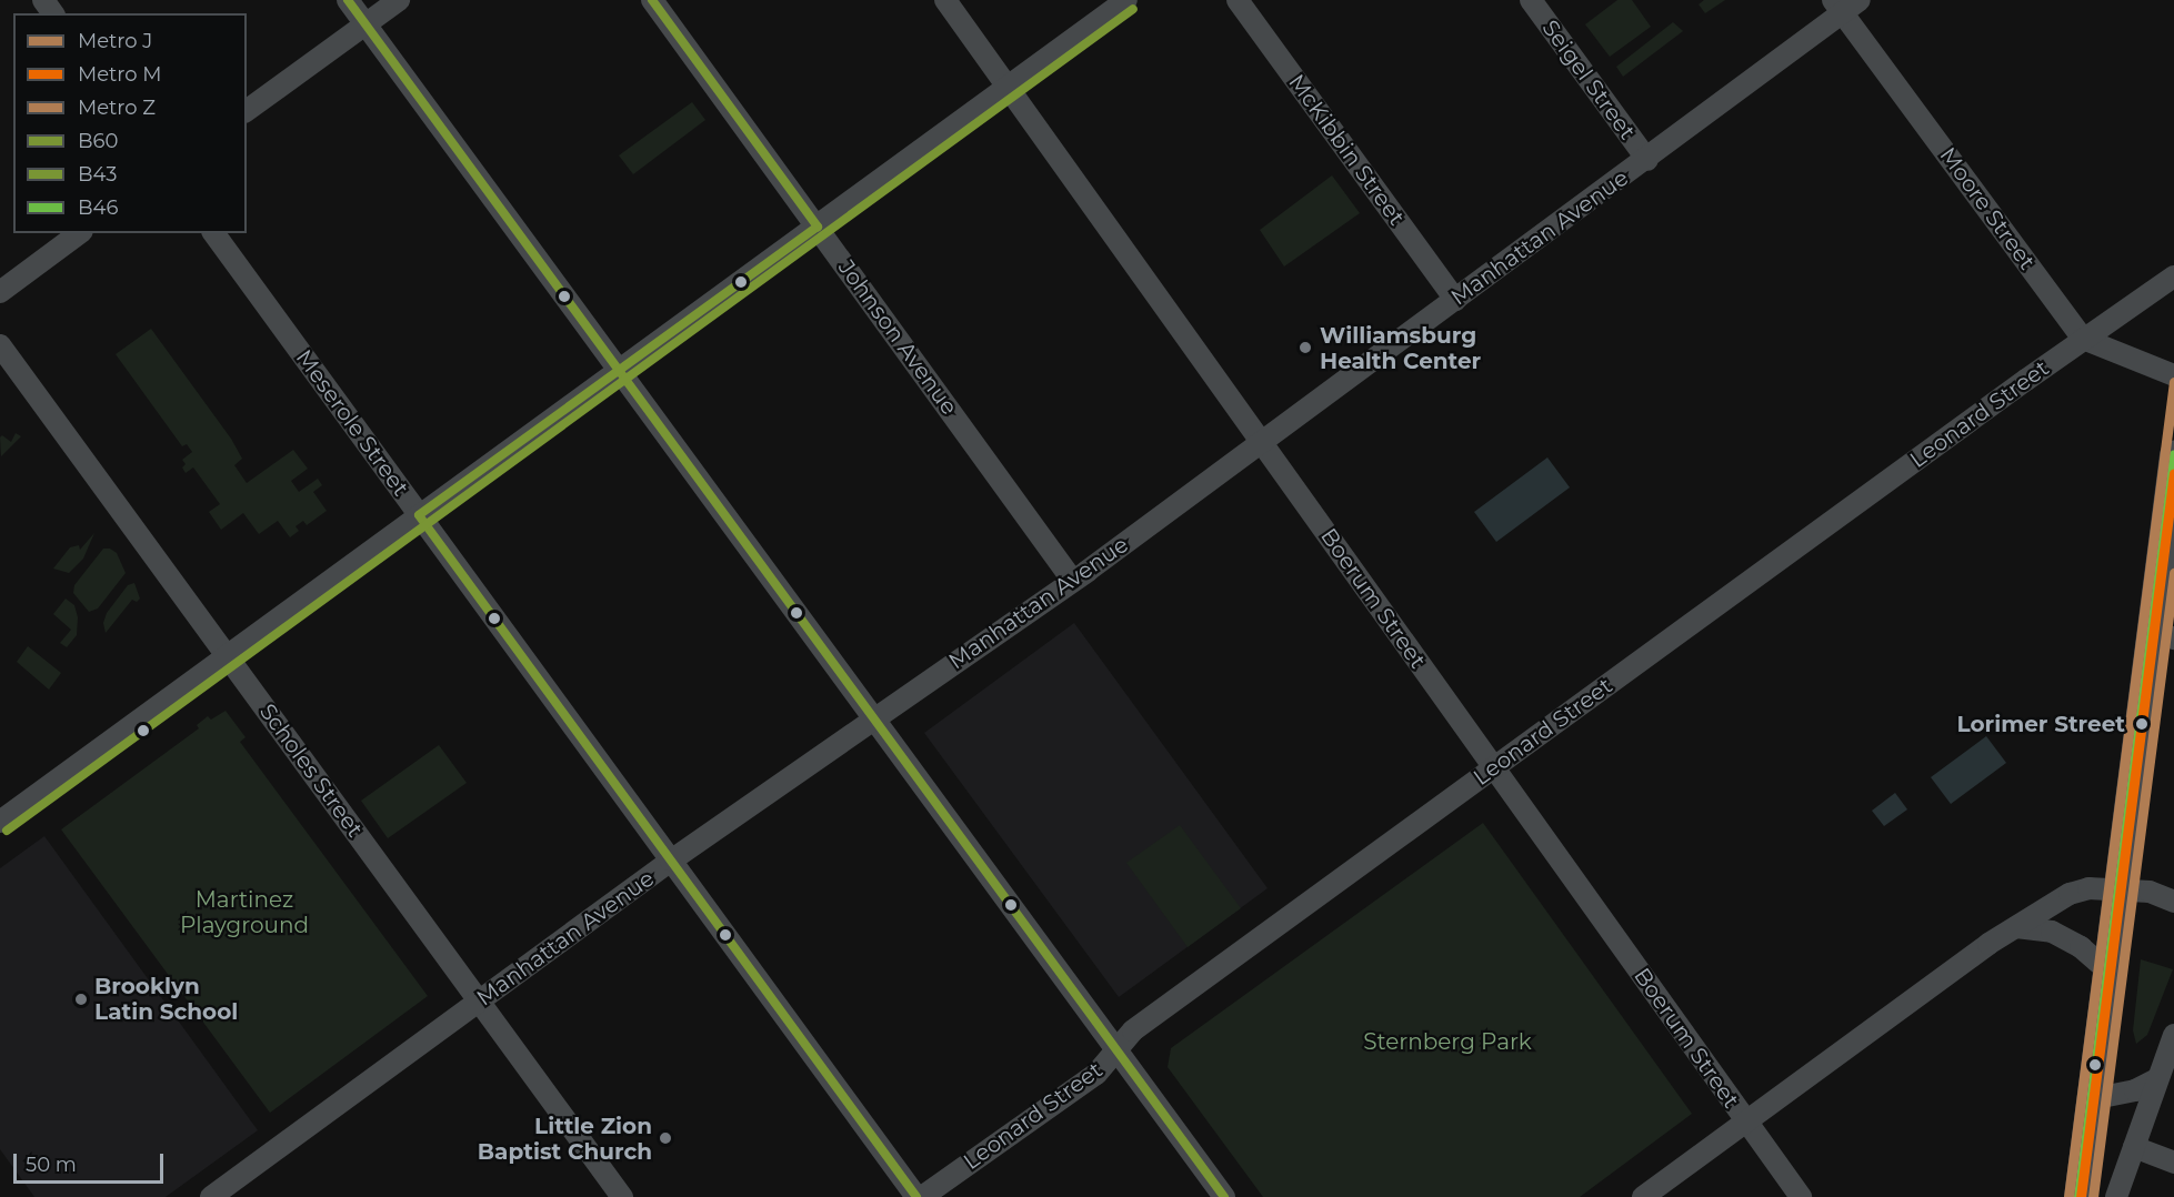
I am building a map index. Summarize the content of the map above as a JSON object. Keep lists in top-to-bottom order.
{
  "streets": {
    "street": [
      "Seigel Street",
      "McKibbin Street",
      "Moore Street",
      "Manhattan Avenue",
      "Johnson Avenue",
      "Leonard Street",
      "Meserole Street",
      "Boerum Street",
      "Scholes Street"
    ]
  },
  "crossings": [
    ["Seigel Street", "Manhattan Avenue"],
    ["McKibbin Street", "Manhattan Avenue"],
    ["Moore Street", "Manhattan Avenue"],
    ["Moore Street", "Leonard Street"],
    ["Manhattan Avenue", "Johnson Avenue"],
    ["Manhattan Avenue", "Meserole Street"],
    ["Manhattan Avenue", "Boerum Street"],
    ["Manhattan Avenue", "Scholes Street"],
    ["Leonard Street", "Boerum Street"]
  ],
  "parks": ["Martinez Playground", "Sternberg Park"],
  "places": [
    "Williamsburg Health Center",
    "Lorimer Street",
    "Brooklyn Latin School",
    "Little Zion Baptist Church"
  ],
  "lines": [
    "transit line B60",
    "transit line B43",
    "metro line J",
    "transit line B46",
    "metro line M",
    "metro line Z"
  ],
  "legend": [
    "Metro J",
    "Metro M",
    "Metro Z",
    "B60",
    "B43",
    "B46"
  ],
  "scale_bar": "50 m"
}
